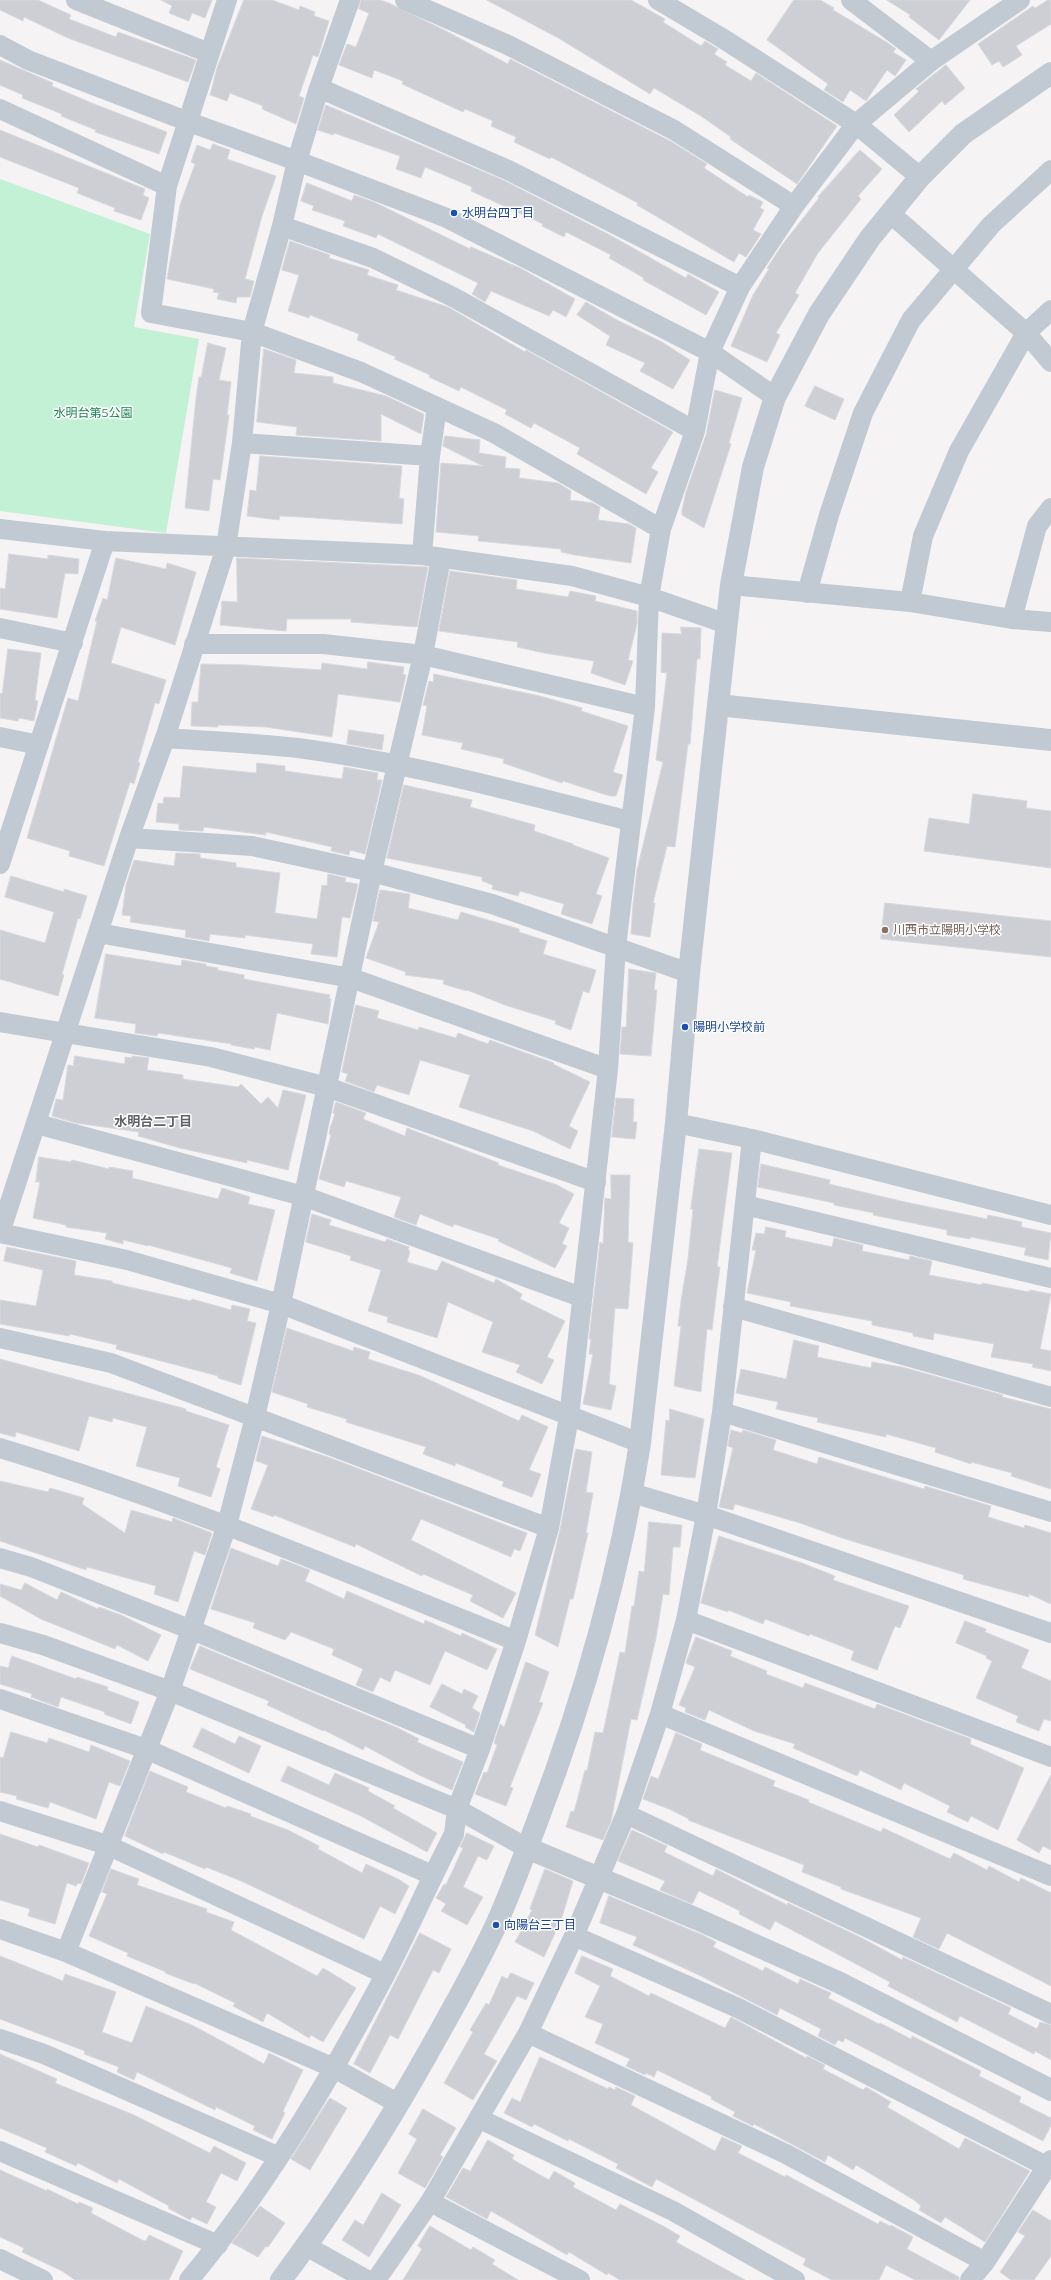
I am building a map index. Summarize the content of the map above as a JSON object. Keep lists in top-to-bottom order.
{
  "districts": ["水明台二丁目"],
  "parks": ["水明台第5公園"],
  "places": [
    "水明台四丁目",
    "川西市立陽明小学校",
    "陽明小学校前",
    "向陽台三丁目"
  ]
}
